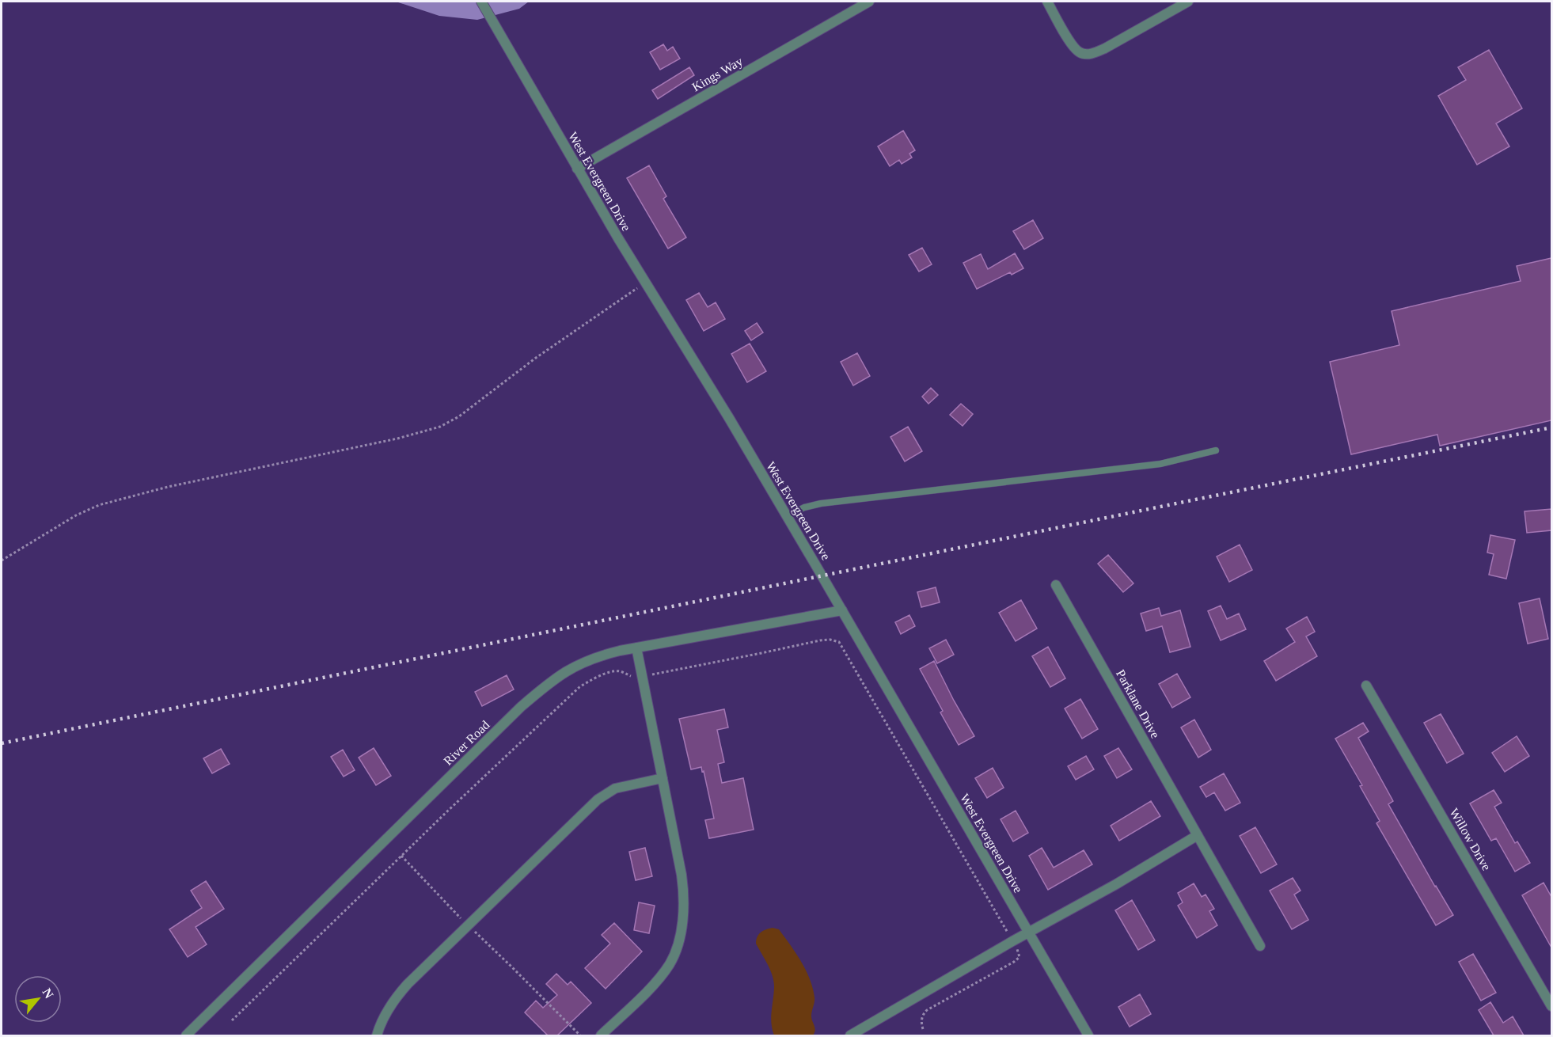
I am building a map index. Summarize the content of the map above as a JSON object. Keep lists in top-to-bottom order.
{
  "streets": {
    "street": [
      "Kings Way",
      "West Evergreen Drive",
      "Parklane Drive",
      "River Road",
      "Willow Drive"
    ]
  },
  "crossings": [
    ["Kings Way", "West Evergreen Drive"],
    ["West Evergreen Drive", "River Road"]
  ],
  "north": "top right"
}
